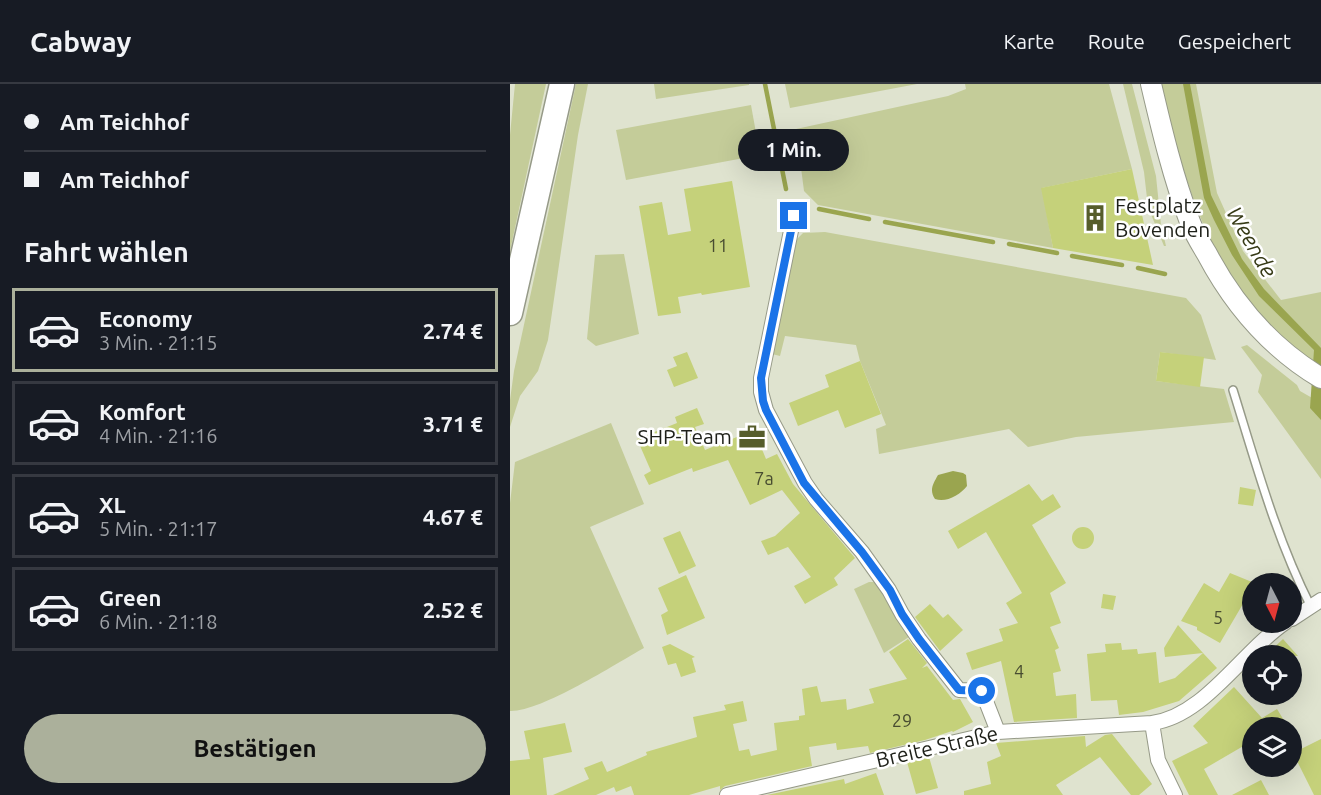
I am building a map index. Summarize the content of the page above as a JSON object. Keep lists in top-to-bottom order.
{
  "streets": {
    "street": ["Breite Straße"]
  },
  "water": ["Weende"],
  "places": {
    "building": ["Festplatz Bovenden"],
    "office": ["SHP-Team"]
  },
  "house_numbers": [
    "11",
    "7a",
    "5",
    "4",
    "29"
  ],
  "north": "bottom",
  "page": {
    "header": "Cabway",
    "nav": ["Karte", "Route", "Gespeichert"],
    "banner": ["Am Teichhof", "Am Teichhof"],
    "bubble": "1 Min.",
    "heading": "Fahrt wählen",
    "list": [
      {
        "name": "Economy",
        "note": "3 Min. · 21:15",
        "value": "2.74 €"
      },
      {
        "name": "Komfort",
        "note": "4 Min. · 21:16",
        "value": "3.71 €"
      },
      {
        "name": "XL",
        "note": "5 Min. · 21:17",
        "value": "4.67 €"
      },
      {
        "name": "Green",
        "note": "6 Min. · 21:18",
        "value": "2.52 €"
      }
    ],
    "buttons": "Bestätigen"
  }
}
